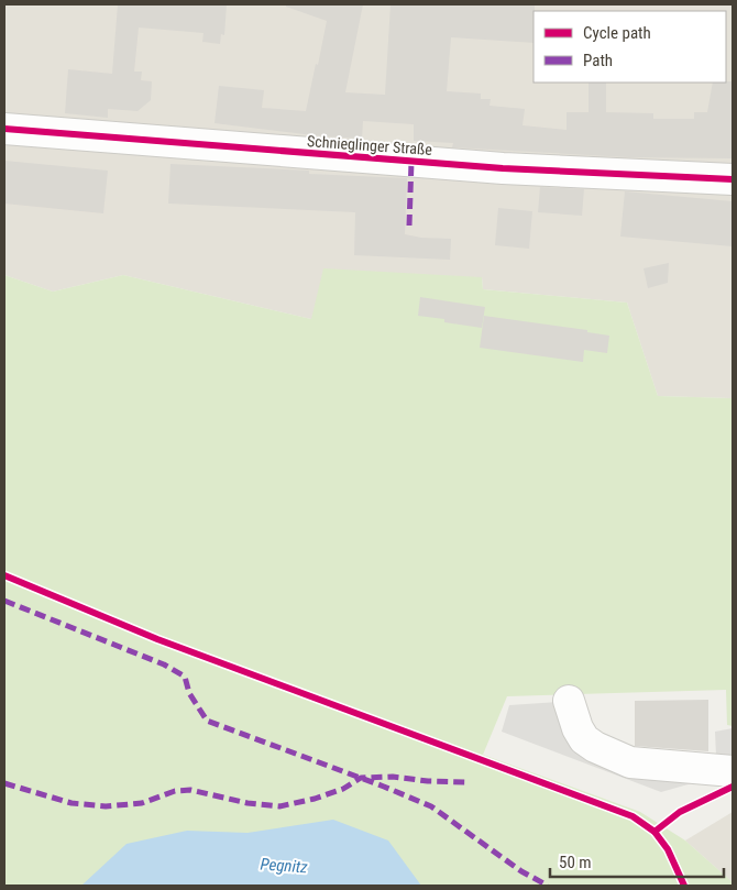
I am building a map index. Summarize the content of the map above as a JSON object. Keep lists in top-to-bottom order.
{
  "streets": {
    "street": ["Schnieglinger Straße"]
  },
  "water": ["Pegnitz"],
  "legend": ["Cycle path", "Path"],
  "scale_bar": "50 m"
}
